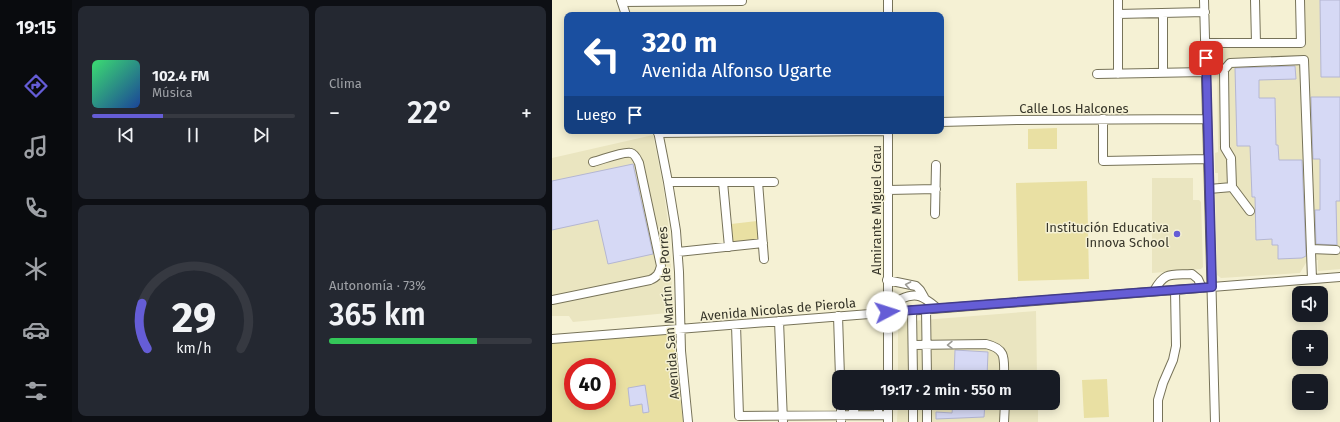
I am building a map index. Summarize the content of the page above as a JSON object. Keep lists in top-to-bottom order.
{
  "streets": {
    "street": [
      "Calle Los Halcones",
      "Almirante Miguel Grau",
      "Avenida Nicolas de Pierola",
      "Avenida San Martín de Porres"
    ]
  },
  "crossings": [
    ["Almirante Miguel Grau", "Avenida Nicolas de Pierola"],
    ["Avenida Nicolas de Pierola", "Avenida San Martín de Porres"]
  ],
  "places": ["Institución Educativa Innova School"],
  "page": {
    "tabs": "19:15",
    "tile": [
      "Clima",
      ["Autonomía · 73%", "365 km"]
    ],
    "turn": ["320 m", "Avenida Alfonso Ugarte"],
    "song": ["102.4 FM", "Música"],
    "then": "Luego",
    "heat": ["−", "22°", "+"],
    "map_buttons": ["+", "−"],
    "limit": "40",
    "trip": "19:17 · 2 min · 550 m",
    "gauge": ["29", "km/h"]
  }
}
